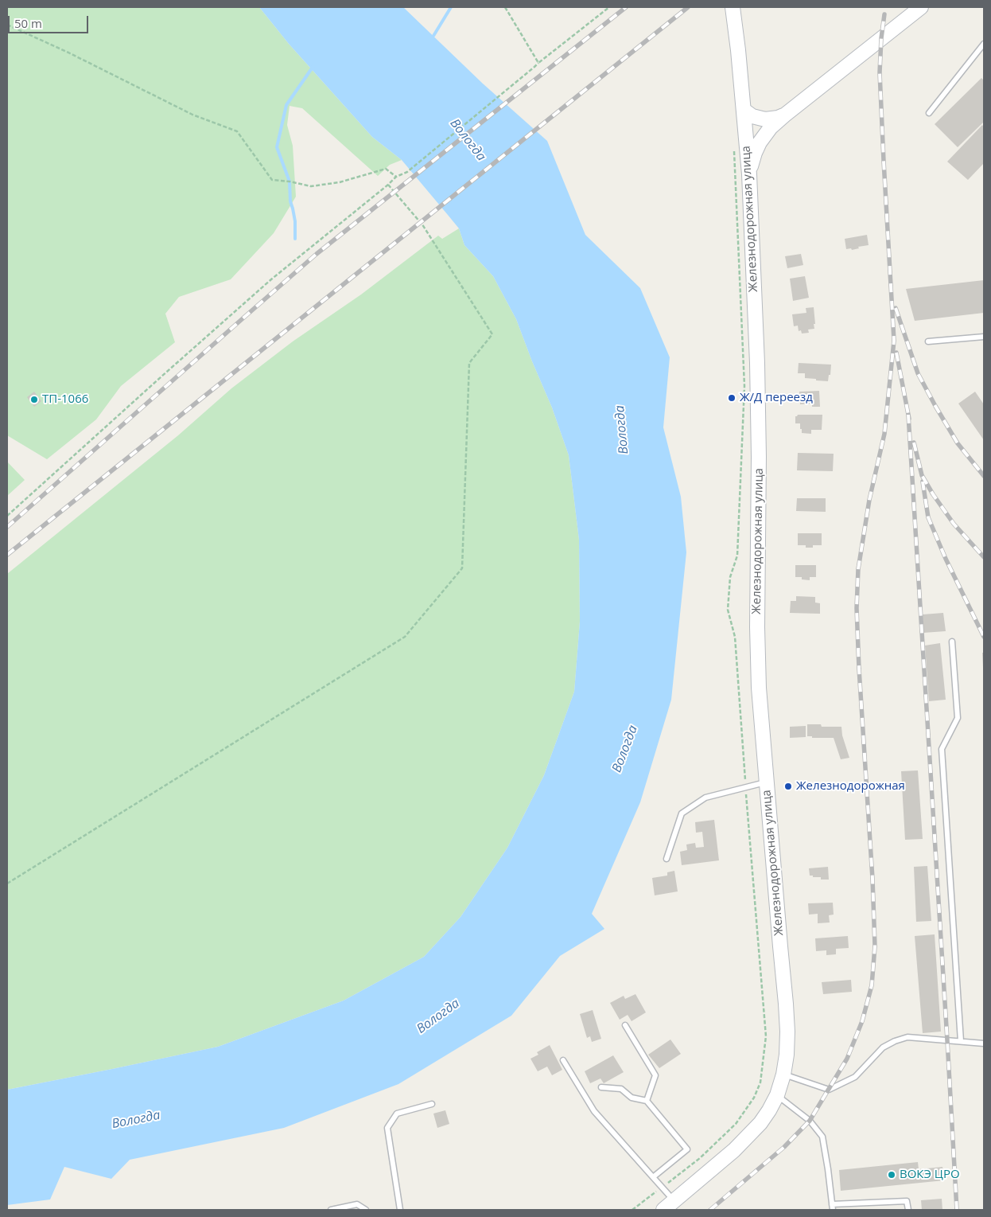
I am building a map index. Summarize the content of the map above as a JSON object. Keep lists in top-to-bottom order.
{
  "streets": {
    "main road": ["Железнодорожная улица"]
  },
  "water": ["Вологда"],
  "places": [
    "Ж/Д переезд",
    "ТП-1066",
    "Железнодорожная",
    "ВОКЭ ЦРО"
  ],
  "scale_bar": "50 m"
}
